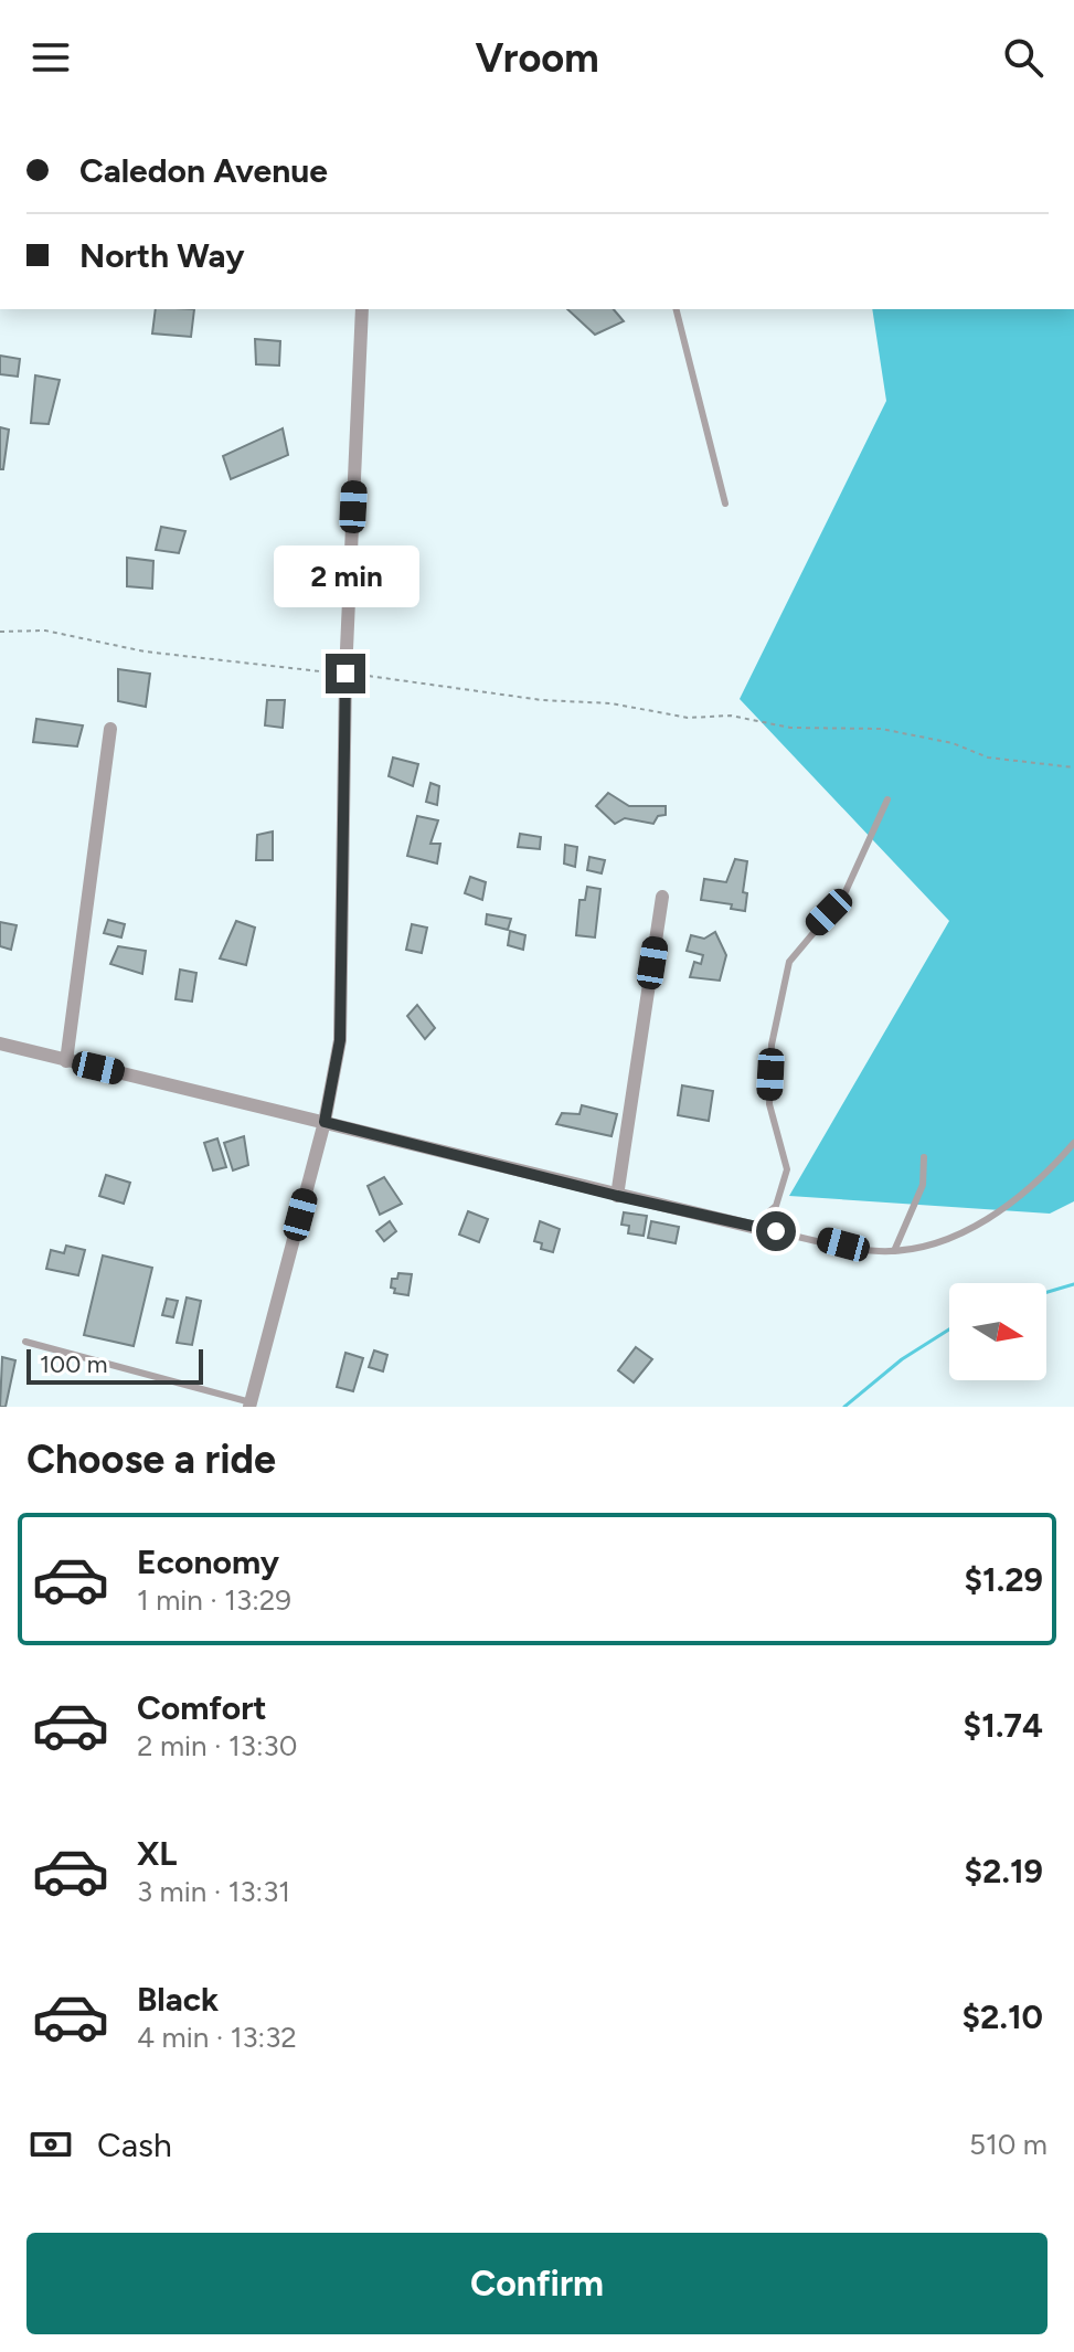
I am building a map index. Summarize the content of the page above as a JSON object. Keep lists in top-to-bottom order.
{
  "scale_bar": "100 m",
  "north": "right",
  "page": {
    "header": "Vroom",
    "banner": ["Caledon Avenue", "North Way"],
    "bubble": "2 min",
    "scale": "100 m",
    "heading": "Choose a ride",
    "list": [
      {
        "name": "Economy",
        "note": "1 min · 13:29",
        "value": "$1.29"
      },
      {
        "name": "Comfort",
        "note": "2 min · 13:30",
        "value": "$1.74"
      },
      {
        "name": "XL",
        "note": "3 min · 13:31",
        "value": "$2.19"
      },
      {
        "name": "Black",
        "note": "4 min · 13:32",
        "value": "$2.10"
      }
    ],
    "pay": ["Cash", "510 m"],
    "buttons": "Confirm"
  }
}
